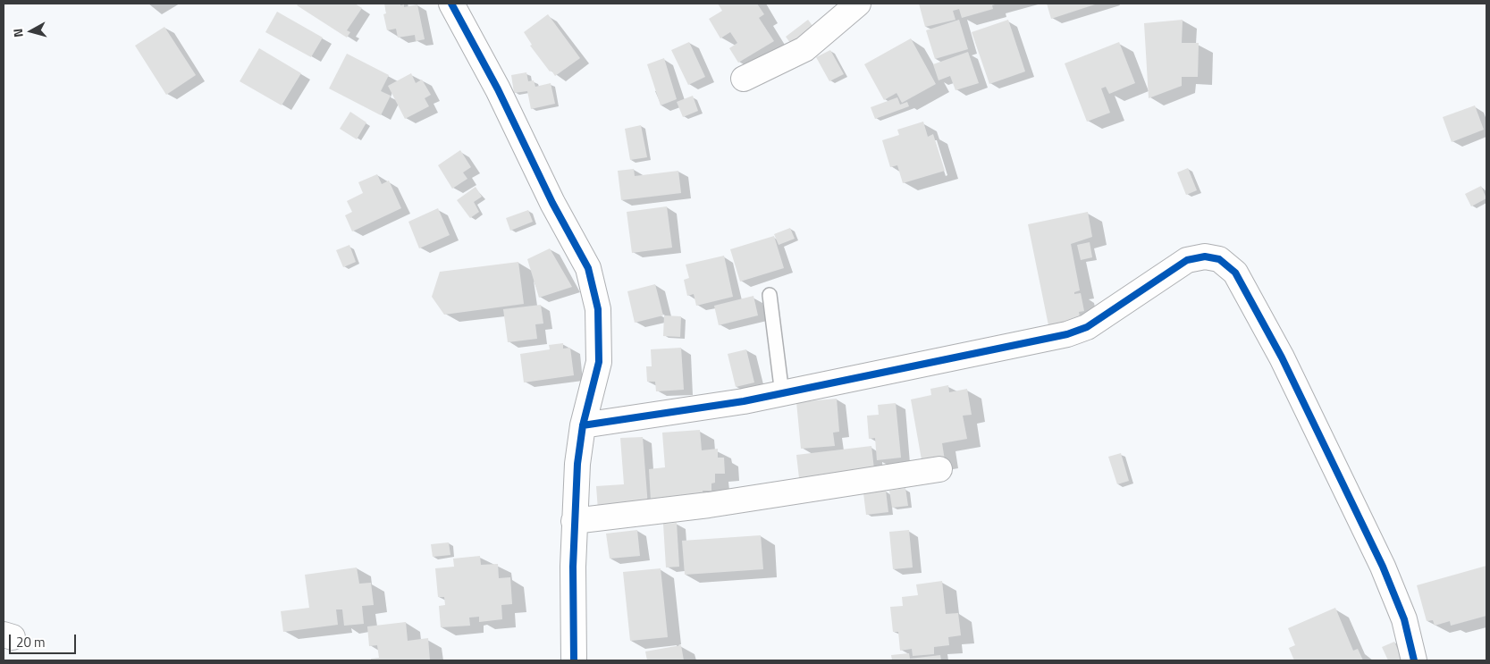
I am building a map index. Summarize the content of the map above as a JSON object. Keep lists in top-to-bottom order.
{
  "scale_bar": "20 m",
  "north": "left"
}
